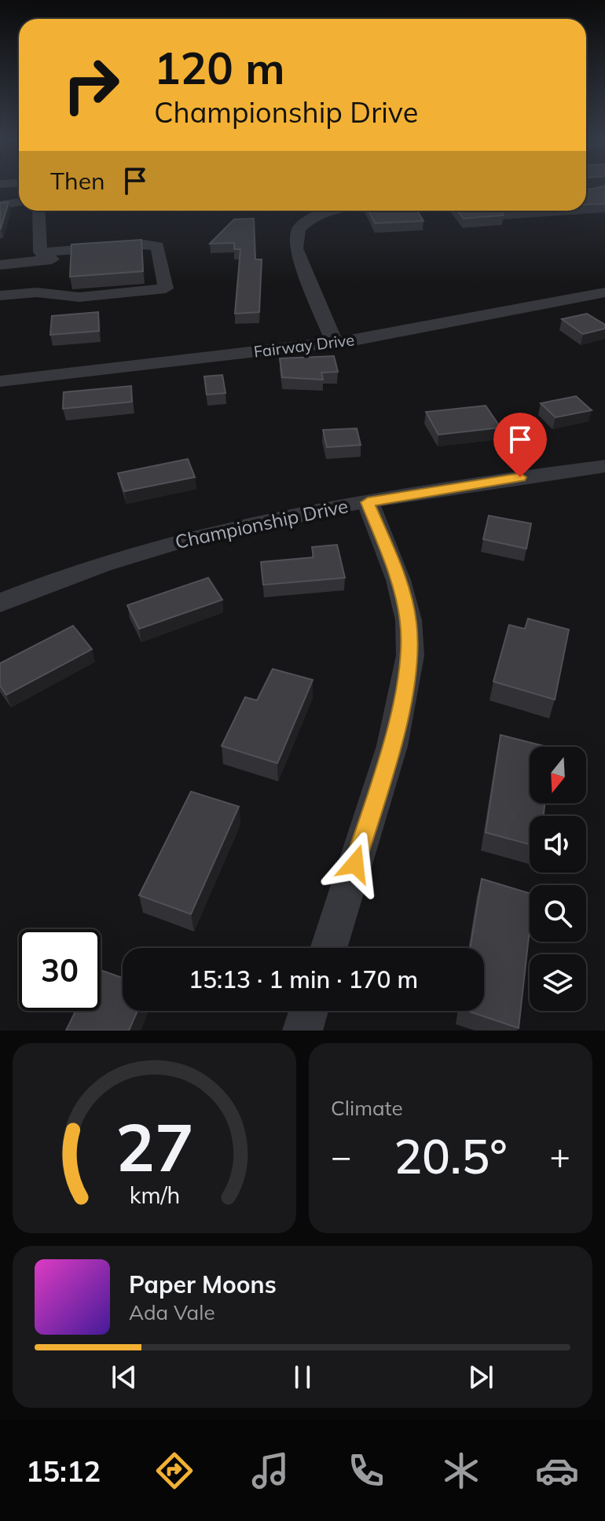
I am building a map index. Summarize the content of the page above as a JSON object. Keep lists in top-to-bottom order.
{
  "streets": {
    "street": ["Fairway Drive", "Championship Drive"]
  },
  "north": "bottom",
  "page": {
    "turn": ["120 m", "Championship Drive"],
    "then": "Then",
    "limit": "30",
    "trip": "15:13 · 1 min · 170 m",
    "tile": "Climate",
    "heat": ["−", "20.5°", "+"],
    "song": ["Paper Moons", "Ada Vale"],
    "tabs": "15:12",
    "gauge": ["27", "km/h"]
  }
}
